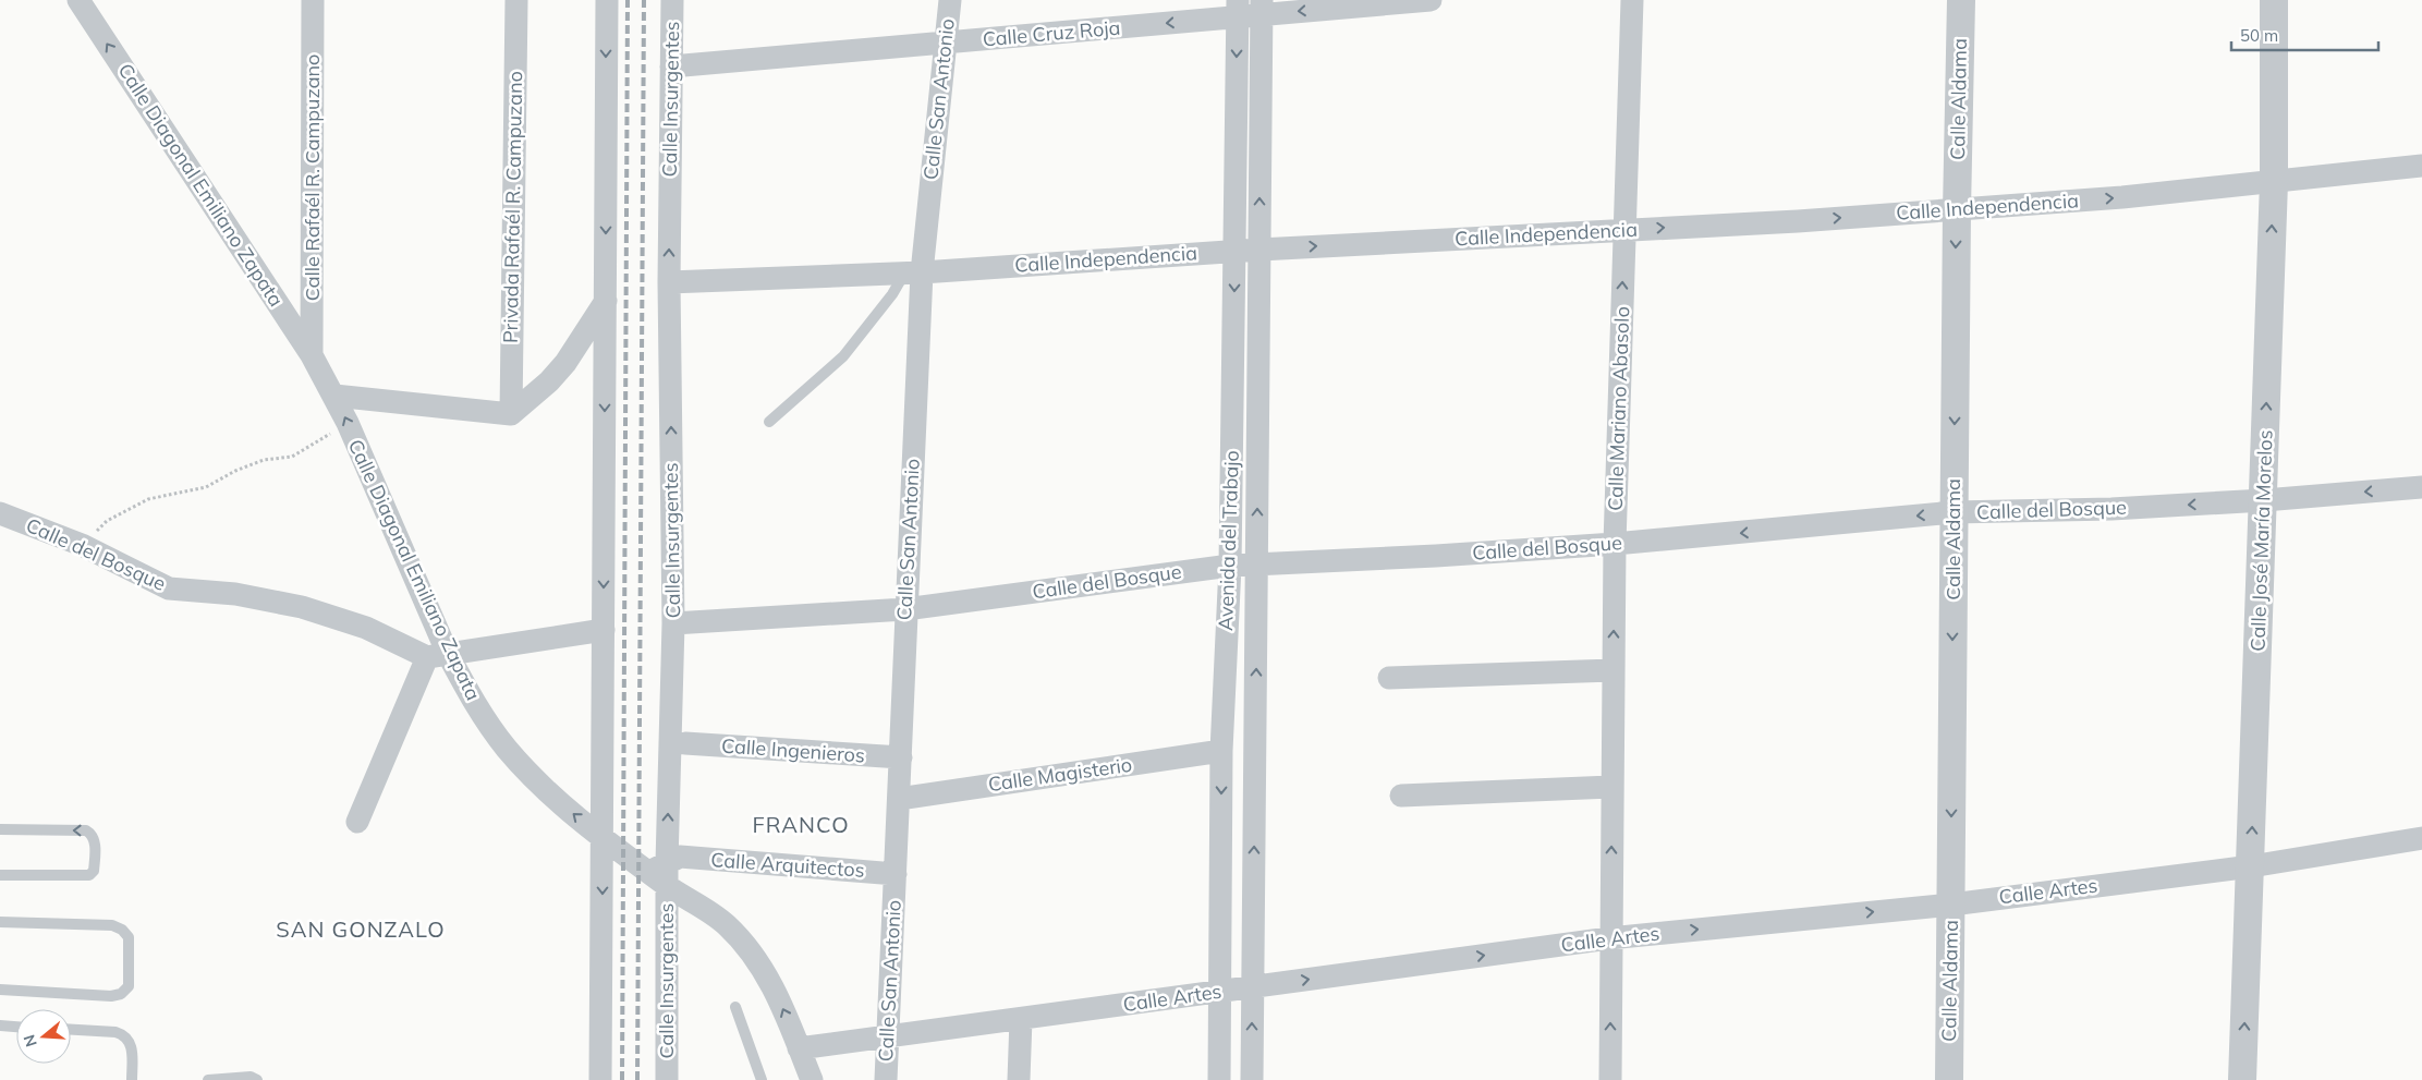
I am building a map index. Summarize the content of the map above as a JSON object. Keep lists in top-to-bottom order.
{
  "streets": {
    "street": [
      "Calle Cruz Roja",
      "Calle Insurgentes",
      "Calle San Antonio",
      "Calle Aldama",
      "Calle Rafaél R. Campuzano",
      "Calle Diagonal Emiliano Zapata",
      "Privada Rafaél R. Campuzano",
      "Calle Independencia",
      "Calle Mariano Abasolo",
      "Calle del Bosque",
      "Avenida del Trabajo",
      "Calle José María Morelos",
      "Calle Ingenieros",
      "Calle Magisterio",
      "Calle Arquitectos",
      "Calle Artes"
    ]
  },
  "crossings": [
    ["Calle Cruz Roja", "Calle Insurgentes"],
    ["Calle Cruz Roja", "Calle San Antonio"],
    ["Calle Cruz Roja", "Avenida del Trabajo"],
    ["Calle Insurgentes", "Calle Diagonal Emiliano Zapata"],
    ["Calle Insurgentes", "Calle Independencia"],
    ["Calle Insurgentes", "Calle del Bosque"],
    ["Calle Insurgentes", "Calle Arquitectos"],
    ["Calle San Antonio", "Calle Independencia"],
    ["Calle San Antonio", "Calle del Bosque"],
    ["Calle San Antonio", "Calle Ingenieros"],
    ["Calle San Antonio", "Calle Magisterio"],
    ["Calle San Antonio", "Calle Arquitectos"],
    ["Calle San Antonio", "Calle Artes"],
    ["Calle Aldama", "Calle Independencia"],
    ["Calle Aldama", "Calle del Bosque"],
    ["Calle Aldama", "Calle Artes"],
    ["Calle Rafaél R. Campuzano", "Calle Diagonal Emiliano Zapata"],
    ["Calle Diagonal Emiliano Zapata", "Calle del Bosque"],
    ["Calle Diagonal Emiliano Zapata", "Calle Arquitectos"],
    ["Calle Diagonal Emiliano Zapata", "Calle Artes"],
    ["Calle Independencia", "Calle Mariano Abasolo"],
    ["Calle Independencia", "Avenida del Trabajo"],
    ["Calle Independencia", "Calle José María Morelos"],
    ["Calle Mariano Abasolo", "Calle del Bosque"],
    ["Calle Mariano Abasolo", "Calle Artes"],
    ["Calle del Bosque", "Avenida del Trabajo"],
    ["Calle del Bosque", "Calle José María Morelos"],
    ["Avenida del Trabajo", "Calle Magisterio"],
    ["Avenida del Trabajo", "Calle Artes"],
    ["Calle José María Morelos", "Calle Artes"]
  ],
  "one_way": [
    "Calle Cruz Roja",
    "Calle Aldama",
    "Calle Diagonal Emiliano Zapata",
    "Calle Independencia",
    "Calle Mariano Abasolo",
    "Calle del Bosque",
    "Calle José María Morelos",
    "Calle Artes"
  ],
  "districts": ["FRANCO", "SAN GONZALO"],
  "scale_bar": "50 m",
  "north": "left"
}
